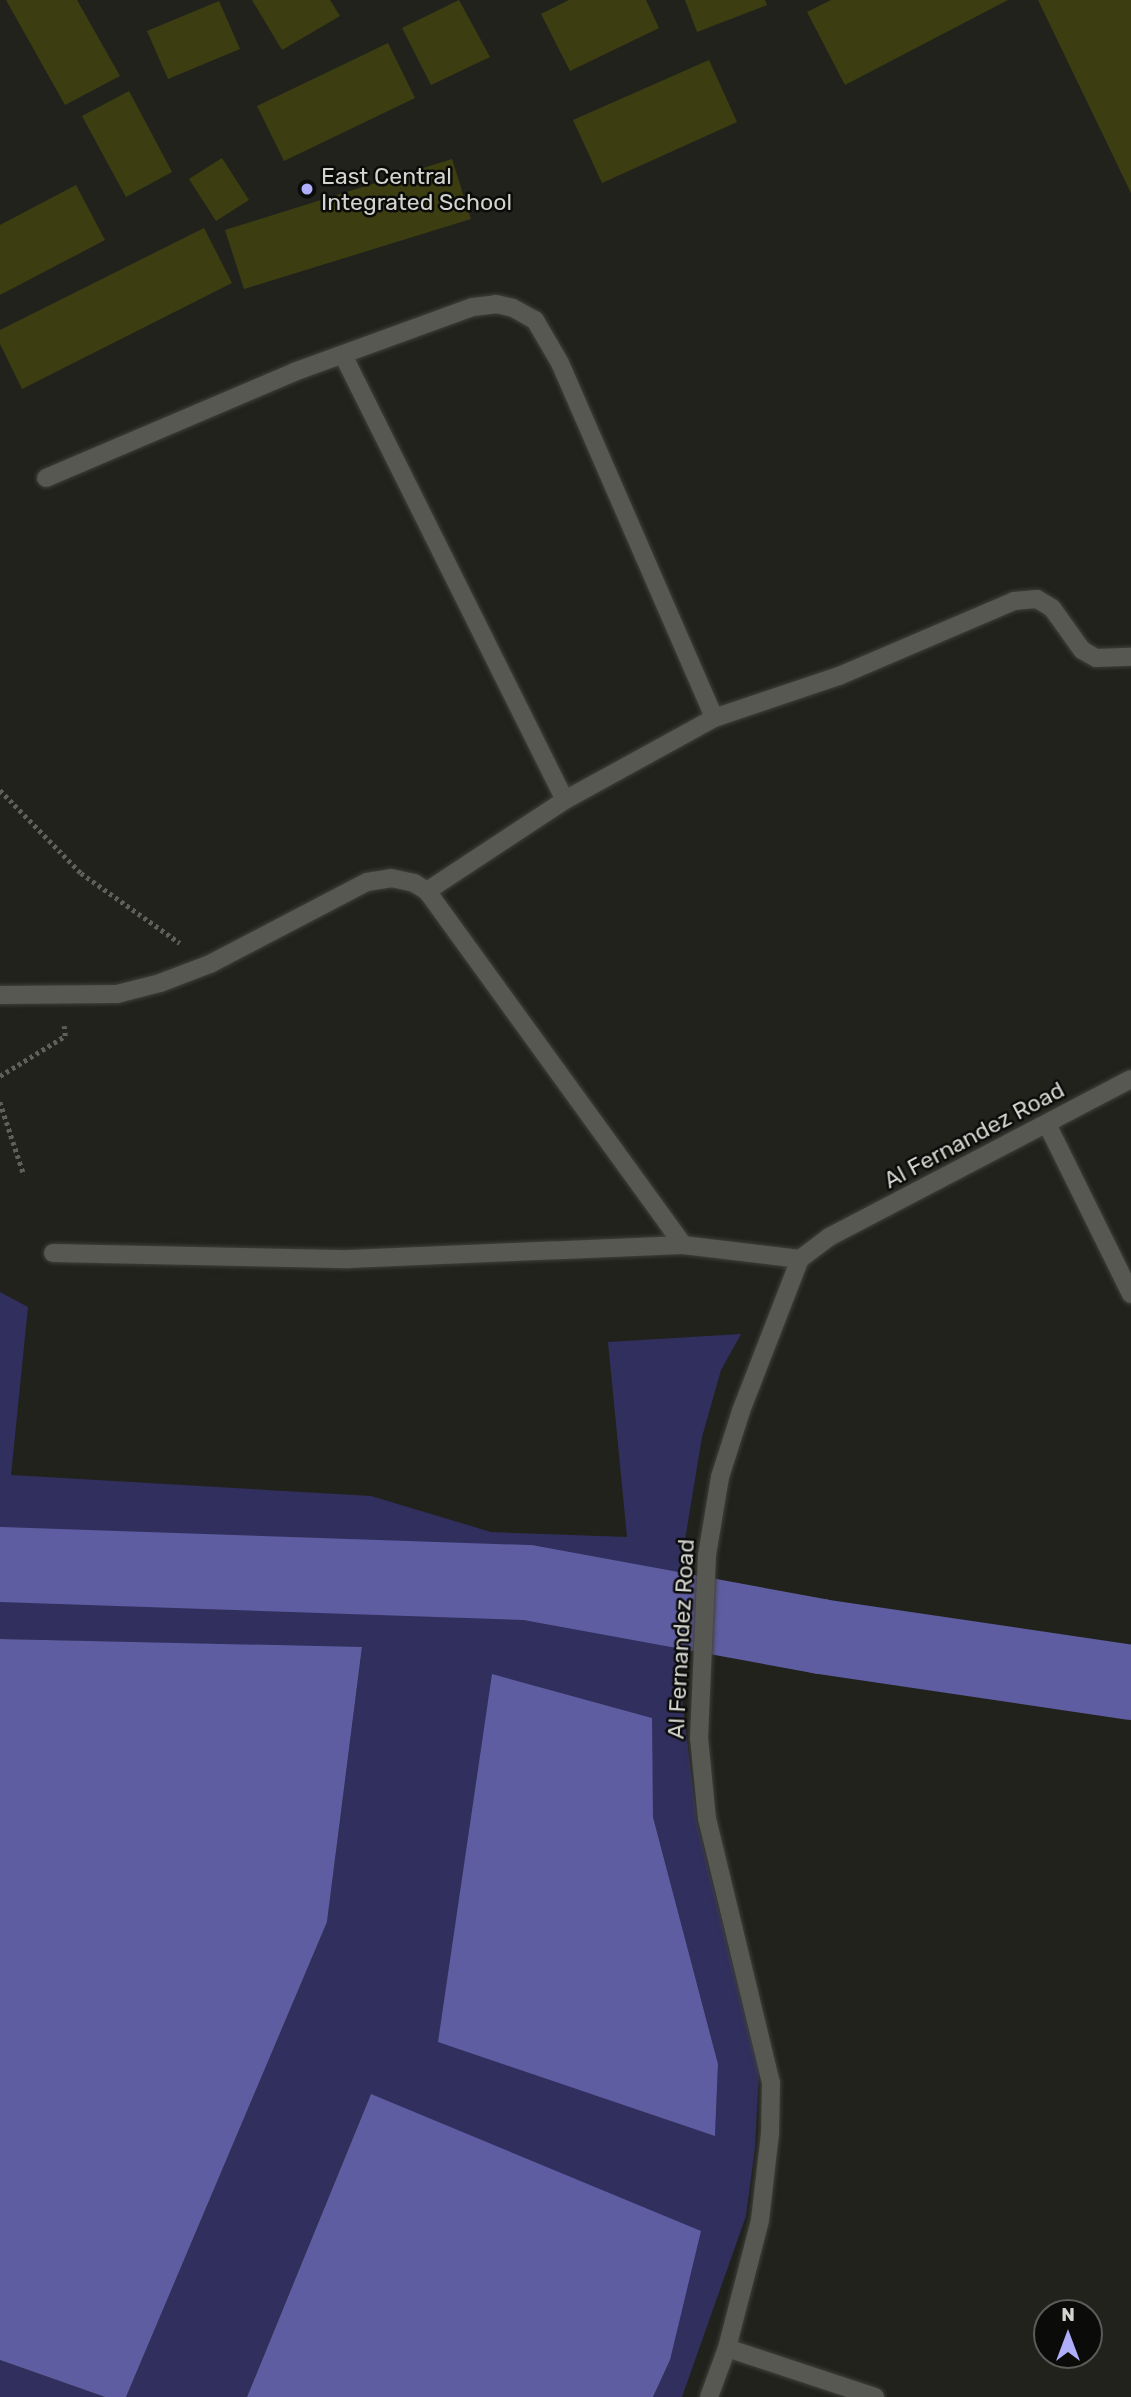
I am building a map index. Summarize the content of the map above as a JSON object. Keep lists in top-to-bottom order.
{
  "streets": {
    "street": ["Al Fernandez Road"]
  },
  "places": ["East Central Integrated School"],
  "north": "top"
}
